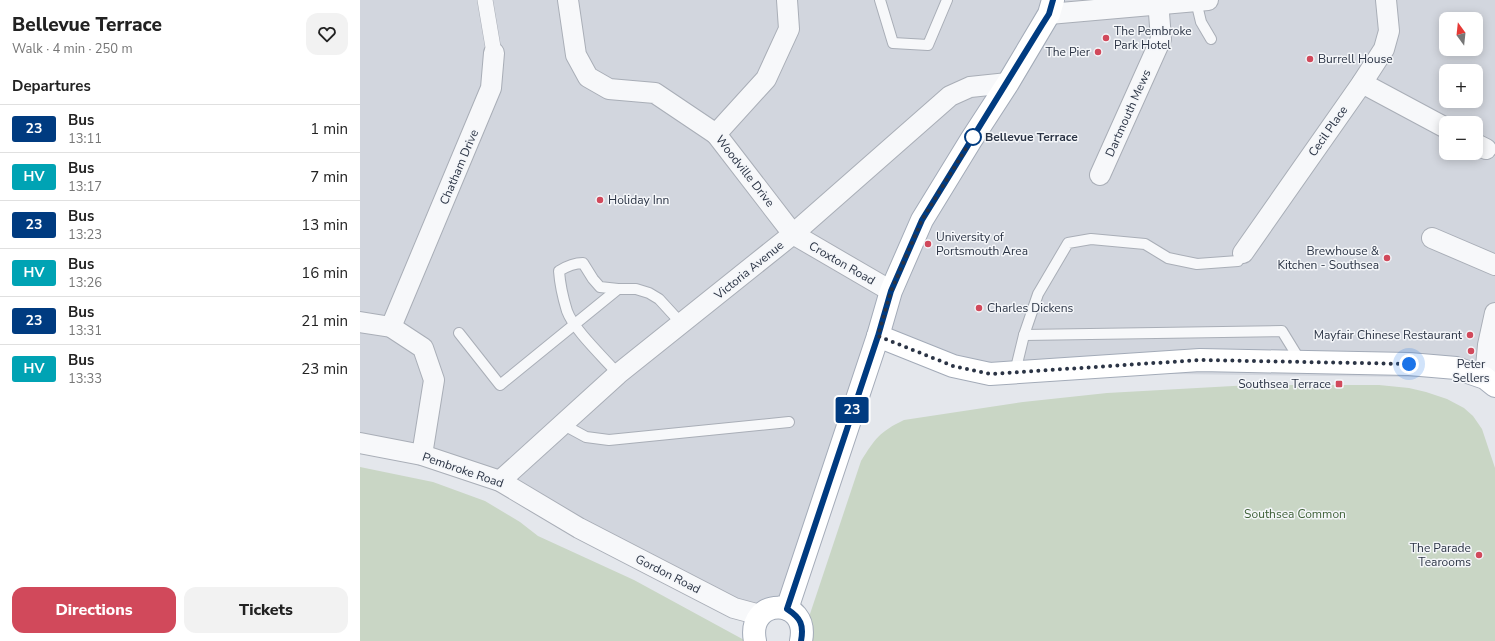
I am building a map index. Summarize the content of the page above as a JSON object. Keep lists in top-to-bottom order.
{
  "streets": {
    "street": [
      "Dartmouth Mews",
      "Cecil Place",
      "Chatham Drive",
      "Woodville Drive",
      "Croxton Road",
      "Victoria Avenue",
      "Pembroke Road",
      "Gordon Road"
    ]
  },
  "crossings": [
    ["Woodville Drive", "Croxton Road"],
    ["Woodville Drive", "Victoria Avenue"],
    ["Croxton Road", "Victoria Avenue"],
    ["Victoria Avenue", "Pembroke Road"],
    ["Pembroke Road", "Gordon Road"]
  ],
  "parks": ["Southsea Common"],
  "places": {
    "other": [
      "The Pembroke Park Hotel",
      "The Pier",
      "Burrell House",
      "Bellevue Terrace",
      "Holiday Inn",
      "University of Portsmouth Area",
      "Brewhouse & Kitchen - Southsea",
      "Charles Dickens",
      "Mayfair Chinese Restaurant",
      "Peter Sellers",
      "The Parade Tearooms"
    ],
    "transit": ["Southsea Terrace"]
  },
  "lines": ["bus line 23"],
  "north": "top",
  "page": {
    "heading": [
      ["Bellevue Terrace", "Walk · 4 min · 250 m"],
      "Departures"
    ],
    "on_map": "23",
    "map_buttons": ["+", "−"],
    "list": [
      {
        "mark": "23",
        "name": "Bus",
        "note": "13:11",
        "value": "1 min"
      },
      {
        "mark": "HV",
        "name": "Bus",
        "note": "13:17",
        "value": "7 min"
      },
      {
        "mark": "23",
        "name": "Bus",
        "note": "13:23",
        "value": "13 min"
      },
      {
        "mark": "HV",
        "name": "Bus",
        "note": "13:26",
        "value": "16 min"
      },
      {
        "mark": "23",
        "name": "Bus",
        "note": "13:31",
        "value": "21 min"
      },
      {
        "mark": "HV",
        "name": "Bus",
        "note": "13:33",
        "value": "23 min"
      }
    ],
    "buttons": ["Directions", "Tickets"]
  }
}
